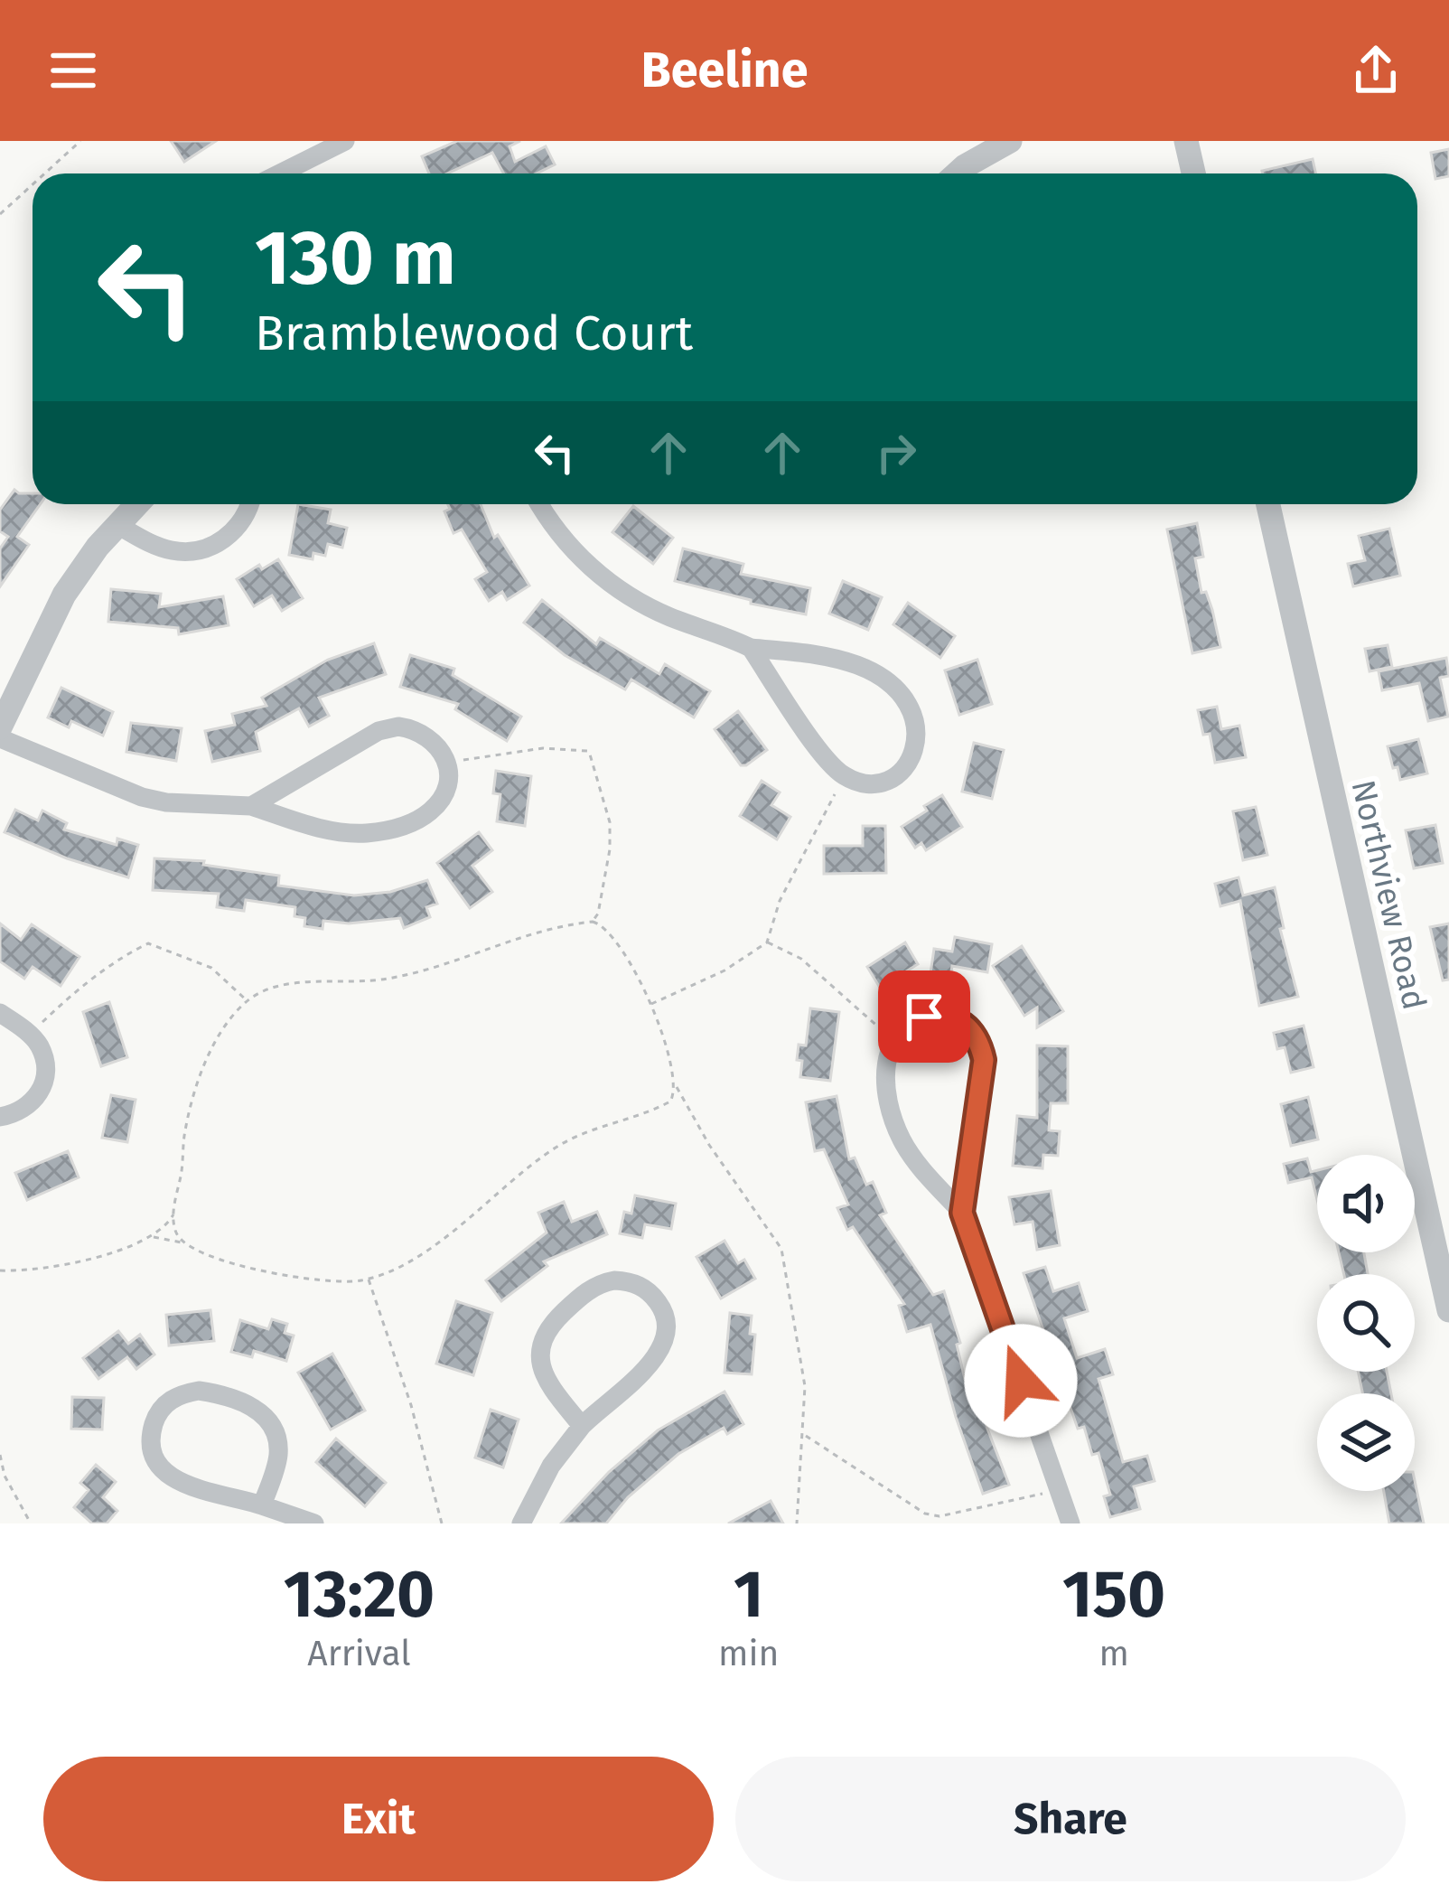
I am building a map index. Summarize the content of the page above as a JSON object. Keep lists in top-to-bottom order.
{
  "streets": {
    "street": ["Northview Road"]
  },
  "page": {
    "header": "Beeline",
    "turn": ["130 m", "Bramblewood Court"],
    "eta": [
      "13:20",
      "Arrival",
      "1",
      "min",
      "150",
      "m"
    ],
    "buttons": ["Exit", "Share"]
  }
}
